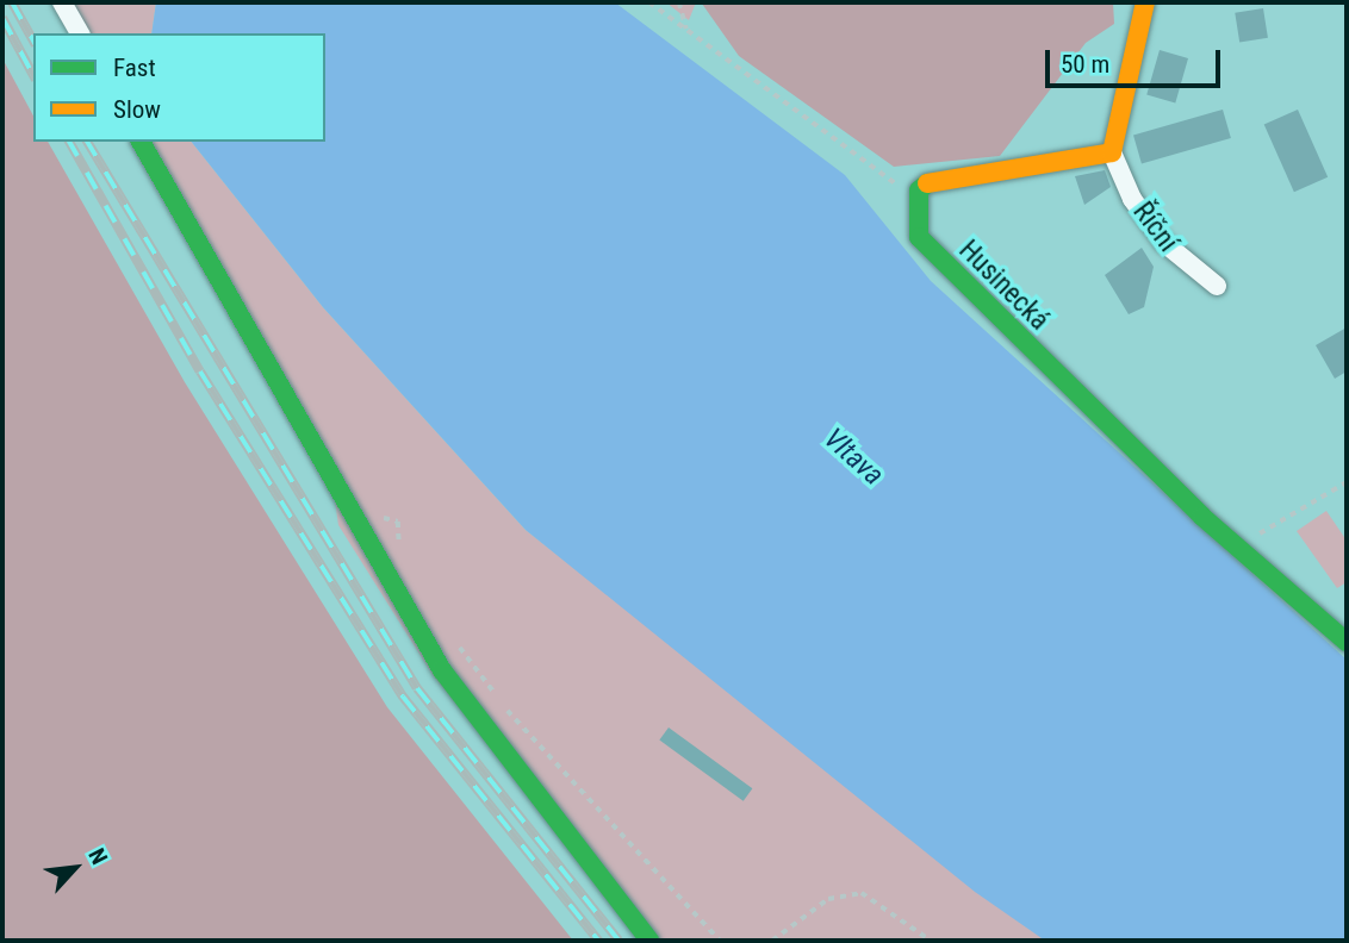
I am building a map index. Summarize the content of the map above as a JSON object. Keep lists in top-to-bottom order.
{
  "streets": {
    "street": ["Říční", "Husinecká"]
  },
  "water": ["Vltava"],
  "legend": ["Fast", "Slow"],
  "scale_bar": "50 m",
  "north": "top right"
}
